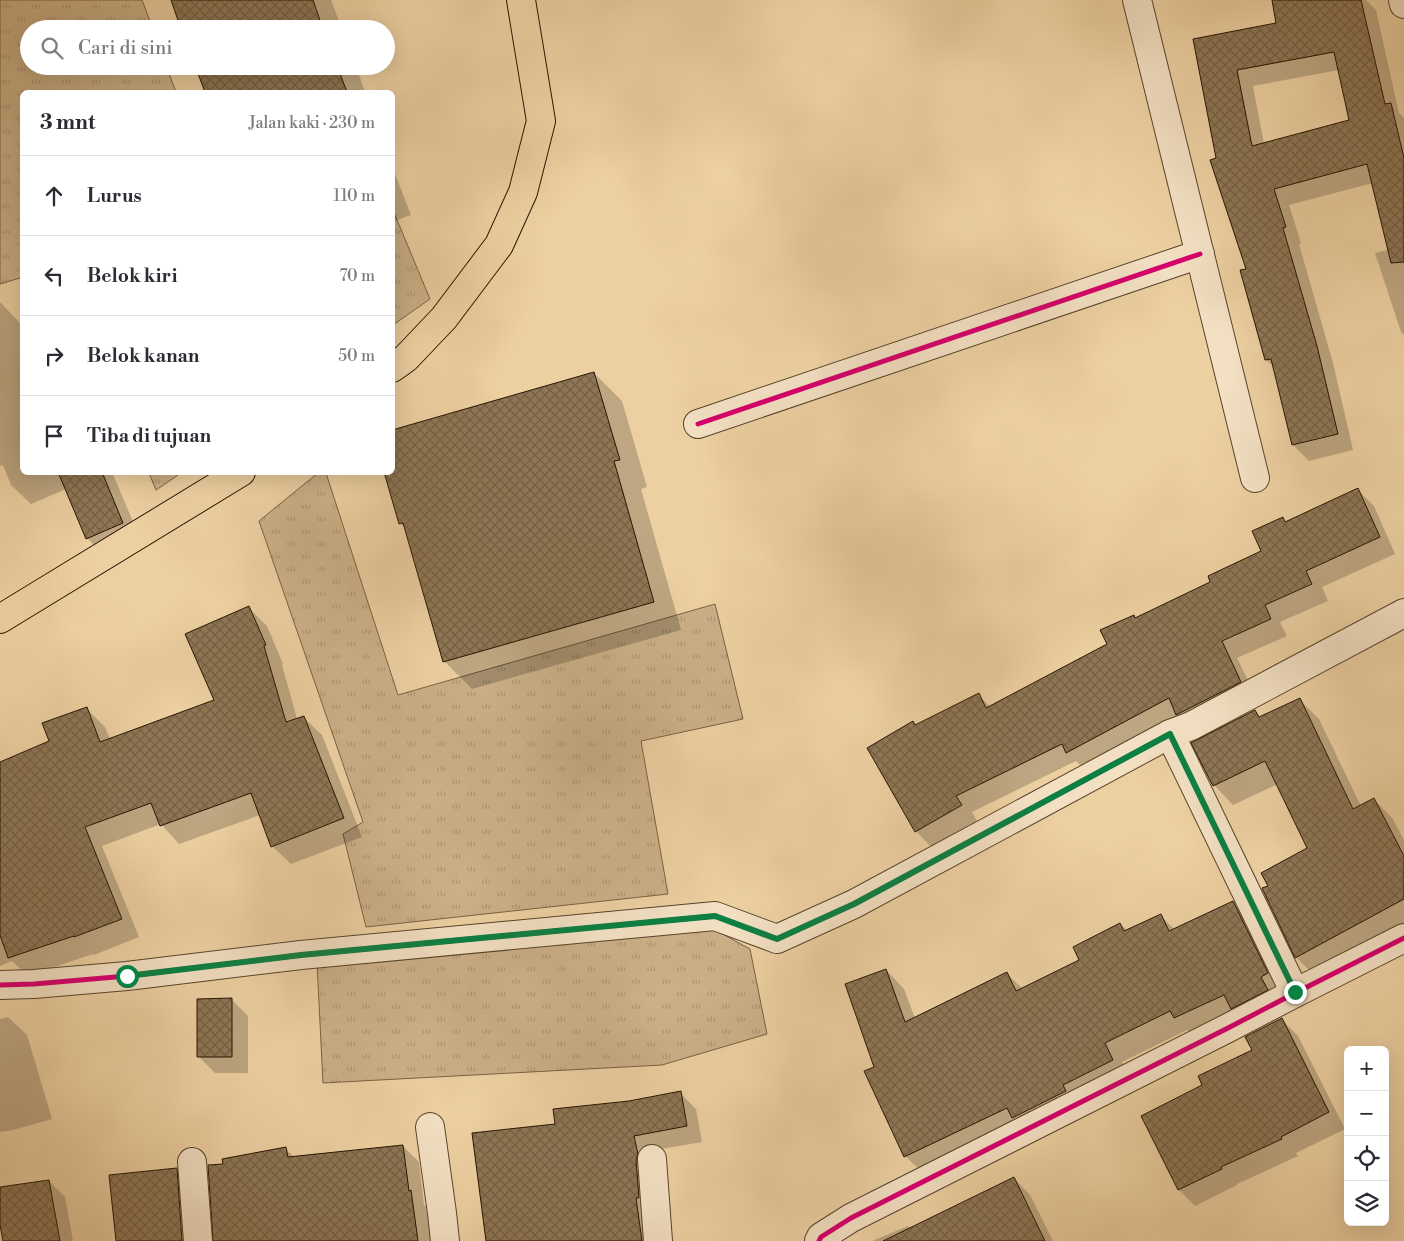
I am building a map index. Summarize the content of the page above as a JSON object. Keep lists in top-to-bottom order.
{
  "page": {
    "search": "Cari di sini",
    "heading": ["3 mnt", "Jalan kaki · 230 m"],
    "list": [
      ["Lurus", "110 m"],
      ["Belok kiri", "70 m"],
      ["Belok kanan", "50 m"],
      "Tiba di tujuan"
    ],
    "map_buttons": ["+", "−"]
  }
}
